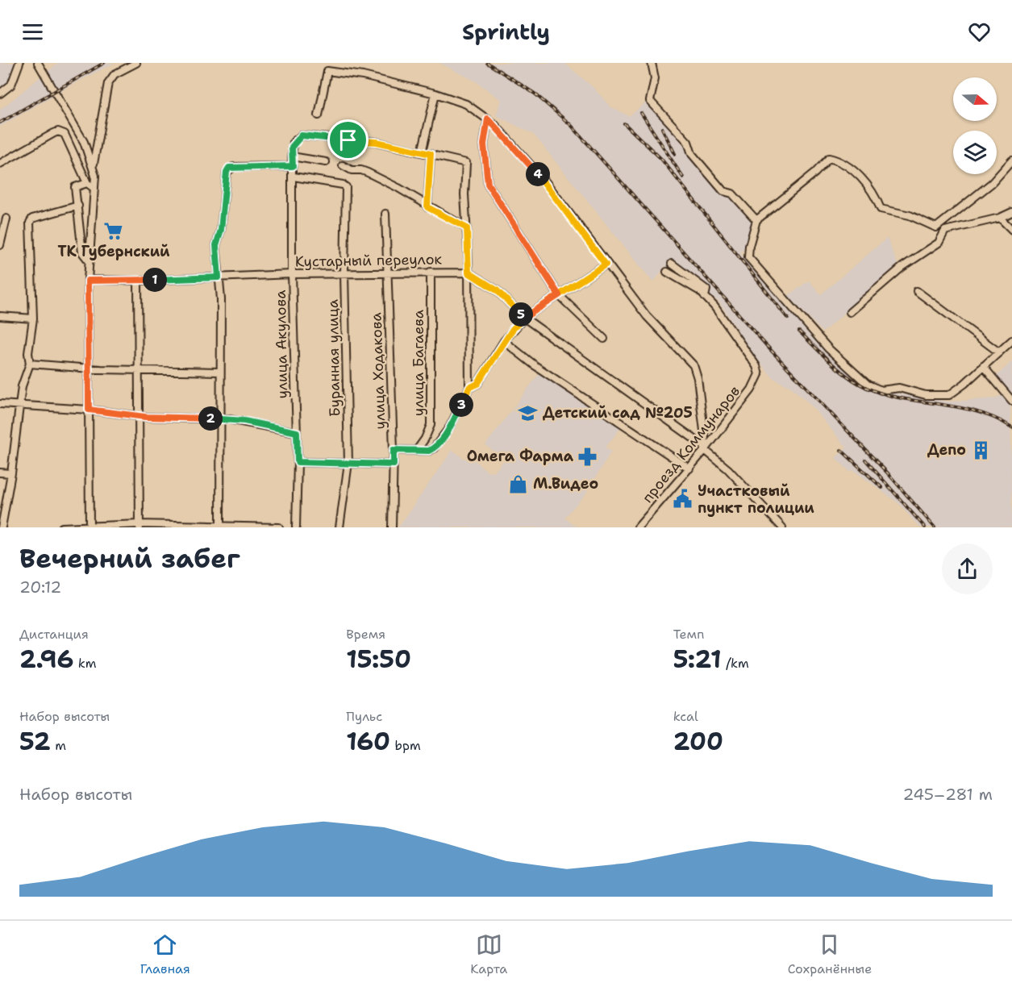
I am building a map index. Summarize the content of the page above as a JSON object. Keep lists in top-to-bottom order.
{
  "streets": {
    "street": [
      "Кустарный переулок",
      "улица Акулова",
      "Буранная улица",
      "улица Багаева",
      "улица Ходакова",
      "проезд Коммунаров"
    ]
  },
  "crossings": [
    ["Кустарный переулок", "улица Акулова"],
    ["Кустарный переулок", "Буранная улица"],
    ["Кустарный переулок", "улица Багаева"],
    ["Кустарный переулок", "улица Ходакова"],
    ["улица Акулова", "Буранная улица"]
  ],
  "places": {
    "supermarket": ["ТК Губернский"],
    "school or university": ["Детский сад №205"],
    "building": ["Депо"],
    "pharmacy": ["Омега Фарма"],
    "shop": ["М.Видео"],
    "public building": ["Участковый пункт полиции"]
  },
  "north": "right",
  "page": {
    "header": "Sprintly",
    "pins": [
      "4",
      "1",
      "5",
      "3",
      "2"
    ],
    "heading": ["Вечерний забег", "20:12"],
    "stats": [
      ["Дистанция", "2.96 km"],
      ["Время", "15:50"],
      ["Темп", "5:21 /km"],
      ["Набор высоты", "52 m"],
      ["Пульс", "160 bpm"],
      ["kcal", "200"]
    ],
    "chart": ["Набор высоты", "245–281 m"],
    "tabs": ["Главная", "Карта", "Сохранённые"]
  }
}
